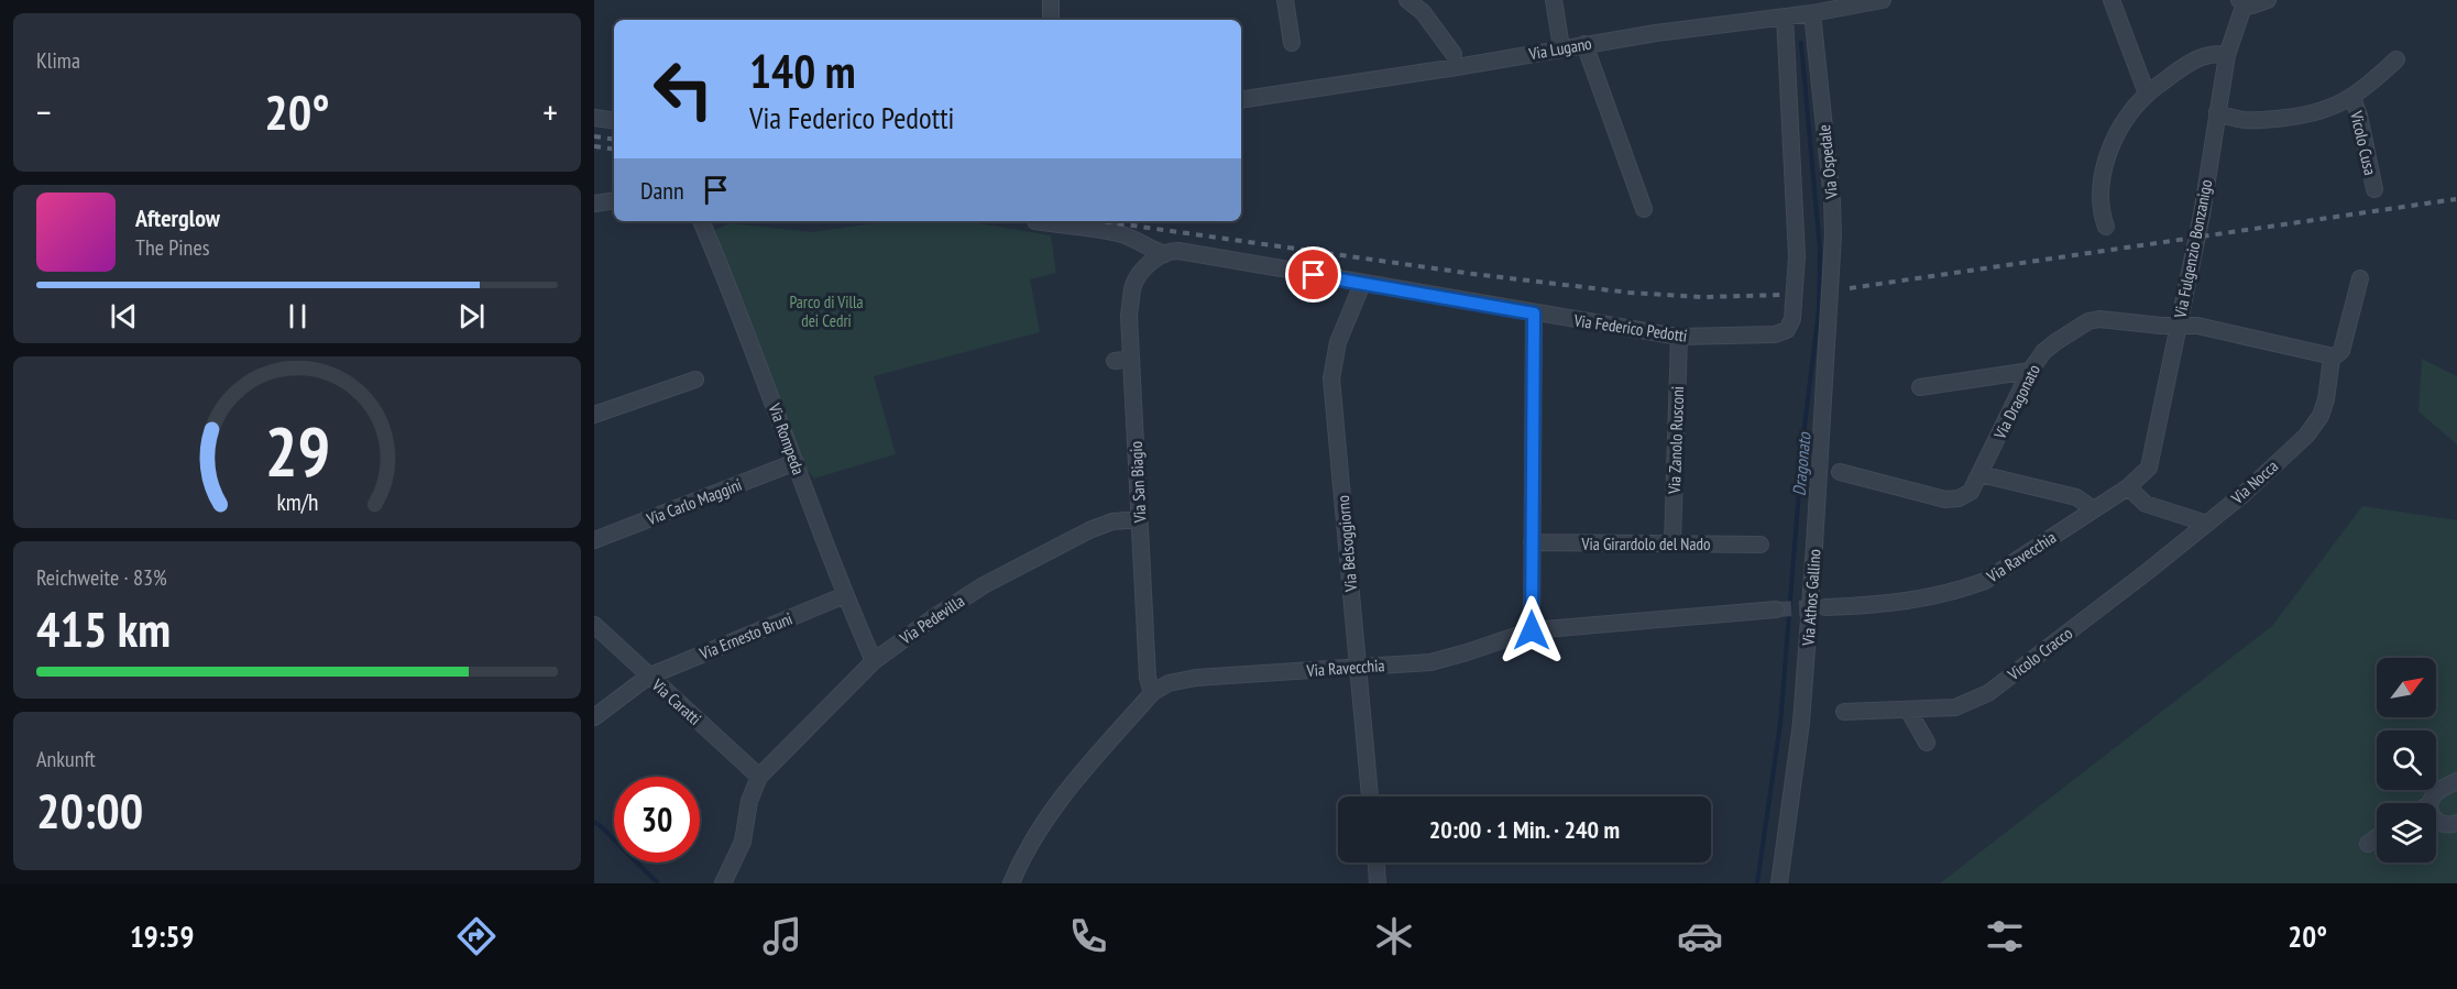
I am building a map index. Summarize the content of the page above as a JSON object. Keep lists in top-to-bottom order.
{
  "streets": {
    "street": [
      "Via Lugano",
      "Vicolo Cusa",
      "Via Ospedale",
      "Via Fulgenzio Bonzanigo",
      "Via Federico Pedotti",
      "Via Dragonato",
      "Via Rompeda",
      "Via Zanolo Rusconi",
      "Via San Biagio",
      "Via Nocca",
      "Via Carlo Maggini",
      "Via Belsoggiorno",
      "Via Girardolo del Nado",
      "Via Ravecchia",
      "Via Athos Gallino",
      "Via Pedevilla",
      "Via Ernesto Bruni",
      "Vicolo Cracco",
      "Via Caratti"
    ]
  },
  "crossings": [
    ["Via Lugano", "Via Ospedale"],
    ["Via Lugano", "Via Federico Pedotti"],
    ["Via Ospedale", "Via Athos Gallino"],
    ["Via Fulgenzio Bonzanigo", "Via Dragonato"],
    ["Via Fulgenzio Bonzanigo", "Via Ravecchia"],
    ["Via Federico Pedotti", "Via Zanolo Rusconi"],
    ["Via Federico Pedotti", "Via San Biagio"],
    ["Via Federico Pedotti", "Via Belsoggiorno"],
    ["Via Rompeda", "Via Carlo Maggini"],
    ["Via Rompeda", "Via Pedevilla"],
    ["Via Rompeda", "Via Ernesto Bruni"],
    ["Via Zanolo Rusconi", "Via Girardolo del Nado"],
    ["Via San Biagio", "Via Ravecchia"],
    ["Via San Biagio", "Via Pedevilla"],
    ["Via Nocca", "Vicolo Cracco"],
    ["Via Belsoggiorno", "Via Ravecchia"],
    ["Via Pedevilla", "Via Caratti"],
    ["Via Ernesto Bruni", "Via Caratti"]
  ],
  "water": ["Dragonato"],
  "parks": ["Parco di Villa dei Cedri"],
  "north": "top right",
  "page": {
    "tile": [
      "Klima",
      ["Reichweite · 83%", "415 km"],
      ["Ankunft", "20:00"]
    ],
    "turn": ["140 m", "Via Federico Pedotti"],
    "heat": ["−", "20°", "+"],
    "then": "Dann",
    "song": ["Afterglow", "The Pines"],
    "limit": "30",
    "trip": "20:00 · 1 Min. · 240 m",
    "tabs": ["19:59", "20°"],
    "gauge": ["29", "km/h"]
  }
}
